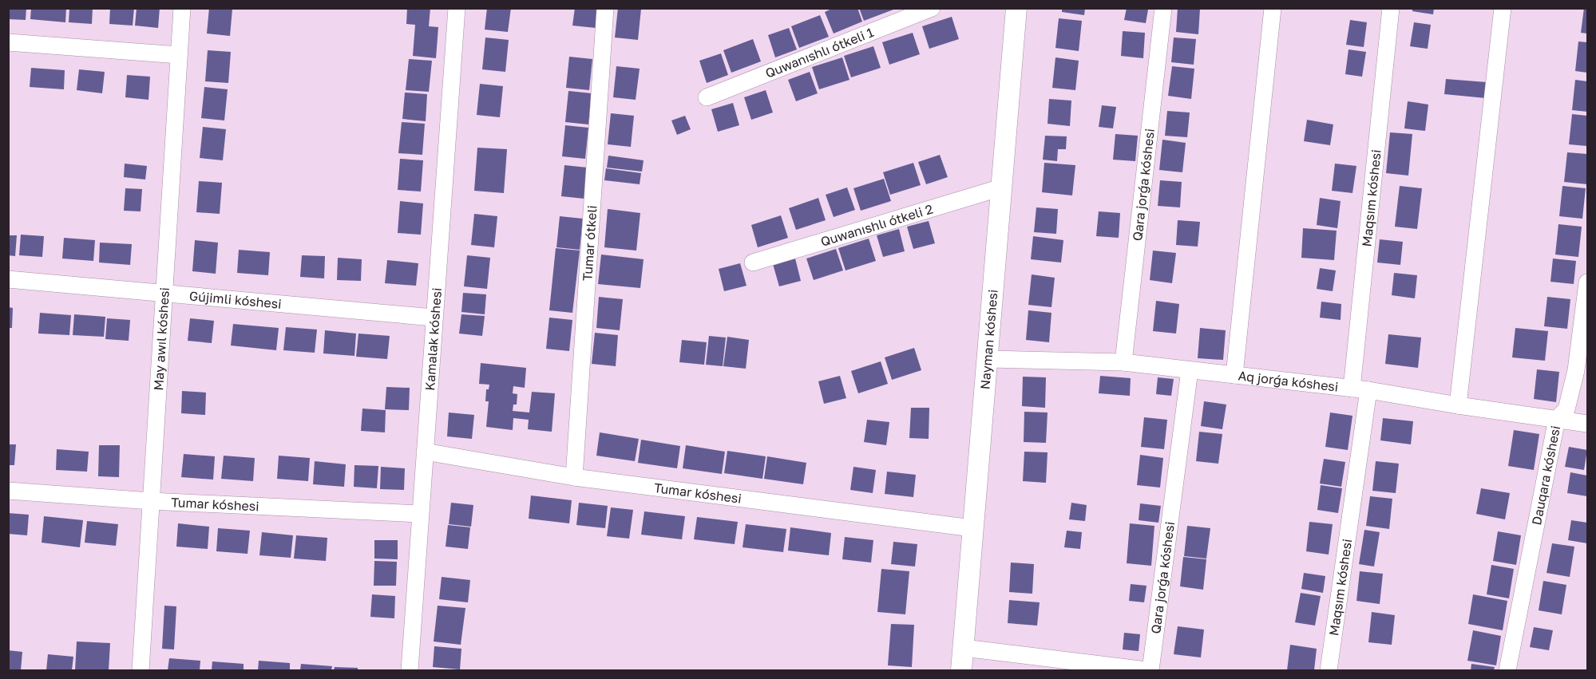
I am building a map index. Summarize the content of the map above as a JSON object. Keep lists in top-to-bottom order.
{
  "streets": {
    "main road": ["Nayman kóshesi"],
    "street": [
      "Quwanıshlı ótkeli 1",
      "Qara jorǵa kóshesi",
      "Maqsım kóshesi",
      "Quwanıshlı ótkeli 2",
      "Tumar ótkeli",
      "Gújimli kóshesi",
      "Kamalak kóshesi",
      "May awıl kóshesi",
      "Aq jorǵa kóshesi",
      "Dauqara kóshesi",
      "Tumar kóshesi"
    ]
  },
  "crossings": [
    ["Qara jorǵa kóshesi", "Aq jorǵa kóshesi"],
    ["Maqsım kóshesi", "Aq jorǵa kóshesi"],
    ["Quwanıshlı ótkeli 2", "Nayman kóshesi"],
    ["Tumar ótkeli", "Tumar kóshesi"],
    ["Gújimli kóshesi", "Kamalak kóshesi"],
    ["Gújimli kóshesi", "May awıl kóshesi"],
    ["Kamalak kóshesi", "Tumar kóshesi"],
    ["May awıl kóshesi", "Tumar kóshesi"],
    ["Nayman kóshesi", "Aq jorǵa kóshesi"],
    ["Nayman kóshesi", "Tumar kóshesi"],
    ["Aq jorǵa kóshesi", "Dauqara kóshesi"]
  ]
}
